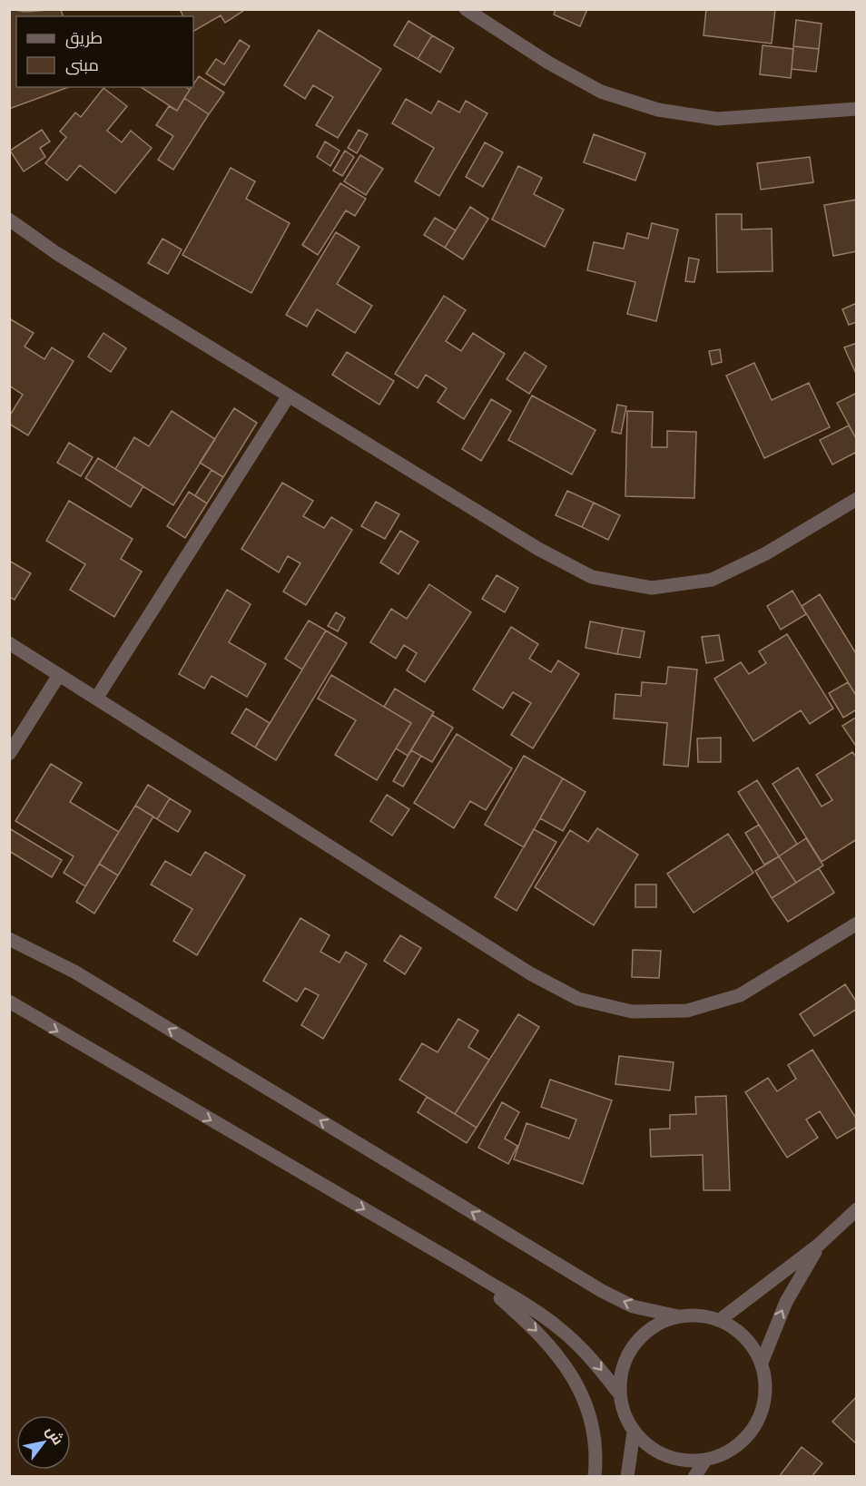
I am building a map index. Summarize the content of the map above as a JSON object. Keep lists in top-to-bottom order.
{
  "legend": ["طريق", "مبنى"],
  "north": "top right"
}
